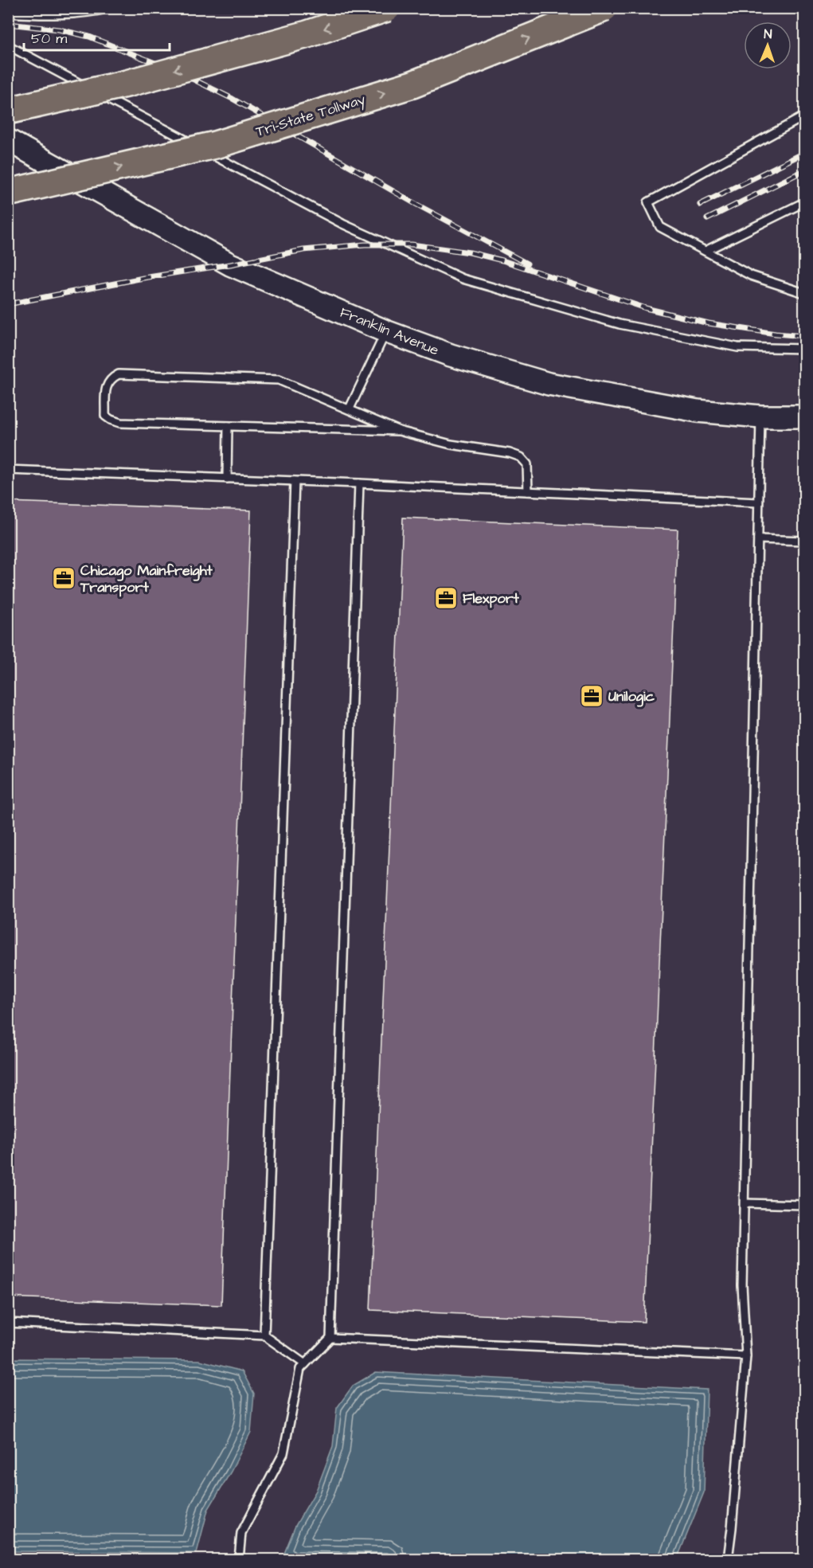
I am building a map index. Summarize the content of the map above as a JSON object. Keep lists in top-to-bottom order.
{
  "streets": {
    "highway": ["Tri-State Tollway"],
    "main road": ["Franklin Avenue"]
  },
  "places": {
    "office": ["Chicago Mainfreight Transport", "Flexport", "Unilogic"]
  },
  "scale_bar": "50 m",
  "north": "top"
}
